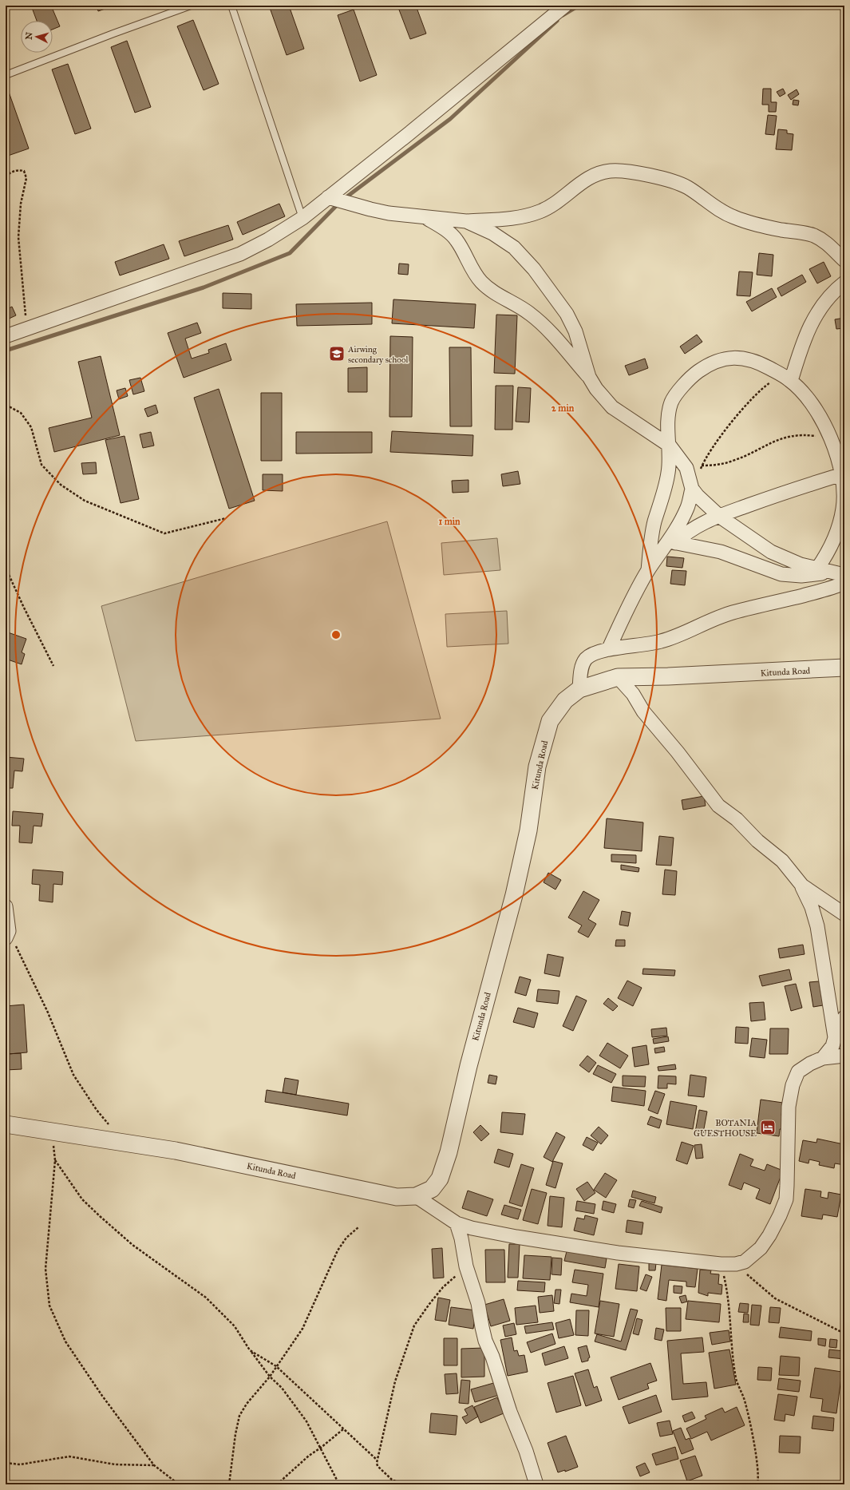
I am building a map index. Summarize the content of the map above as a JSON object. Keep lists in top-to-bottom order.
{
  "streets": {
    "street": ["Kitunda Road"]
  },
  "places": {
    "school or university": ["Airwing secondary school"],
    "hotel": ["BOTANIA GUESTHOUSE"]
  },
  "north": "left",
  "rings": ["2 min", "1 min"]
}
